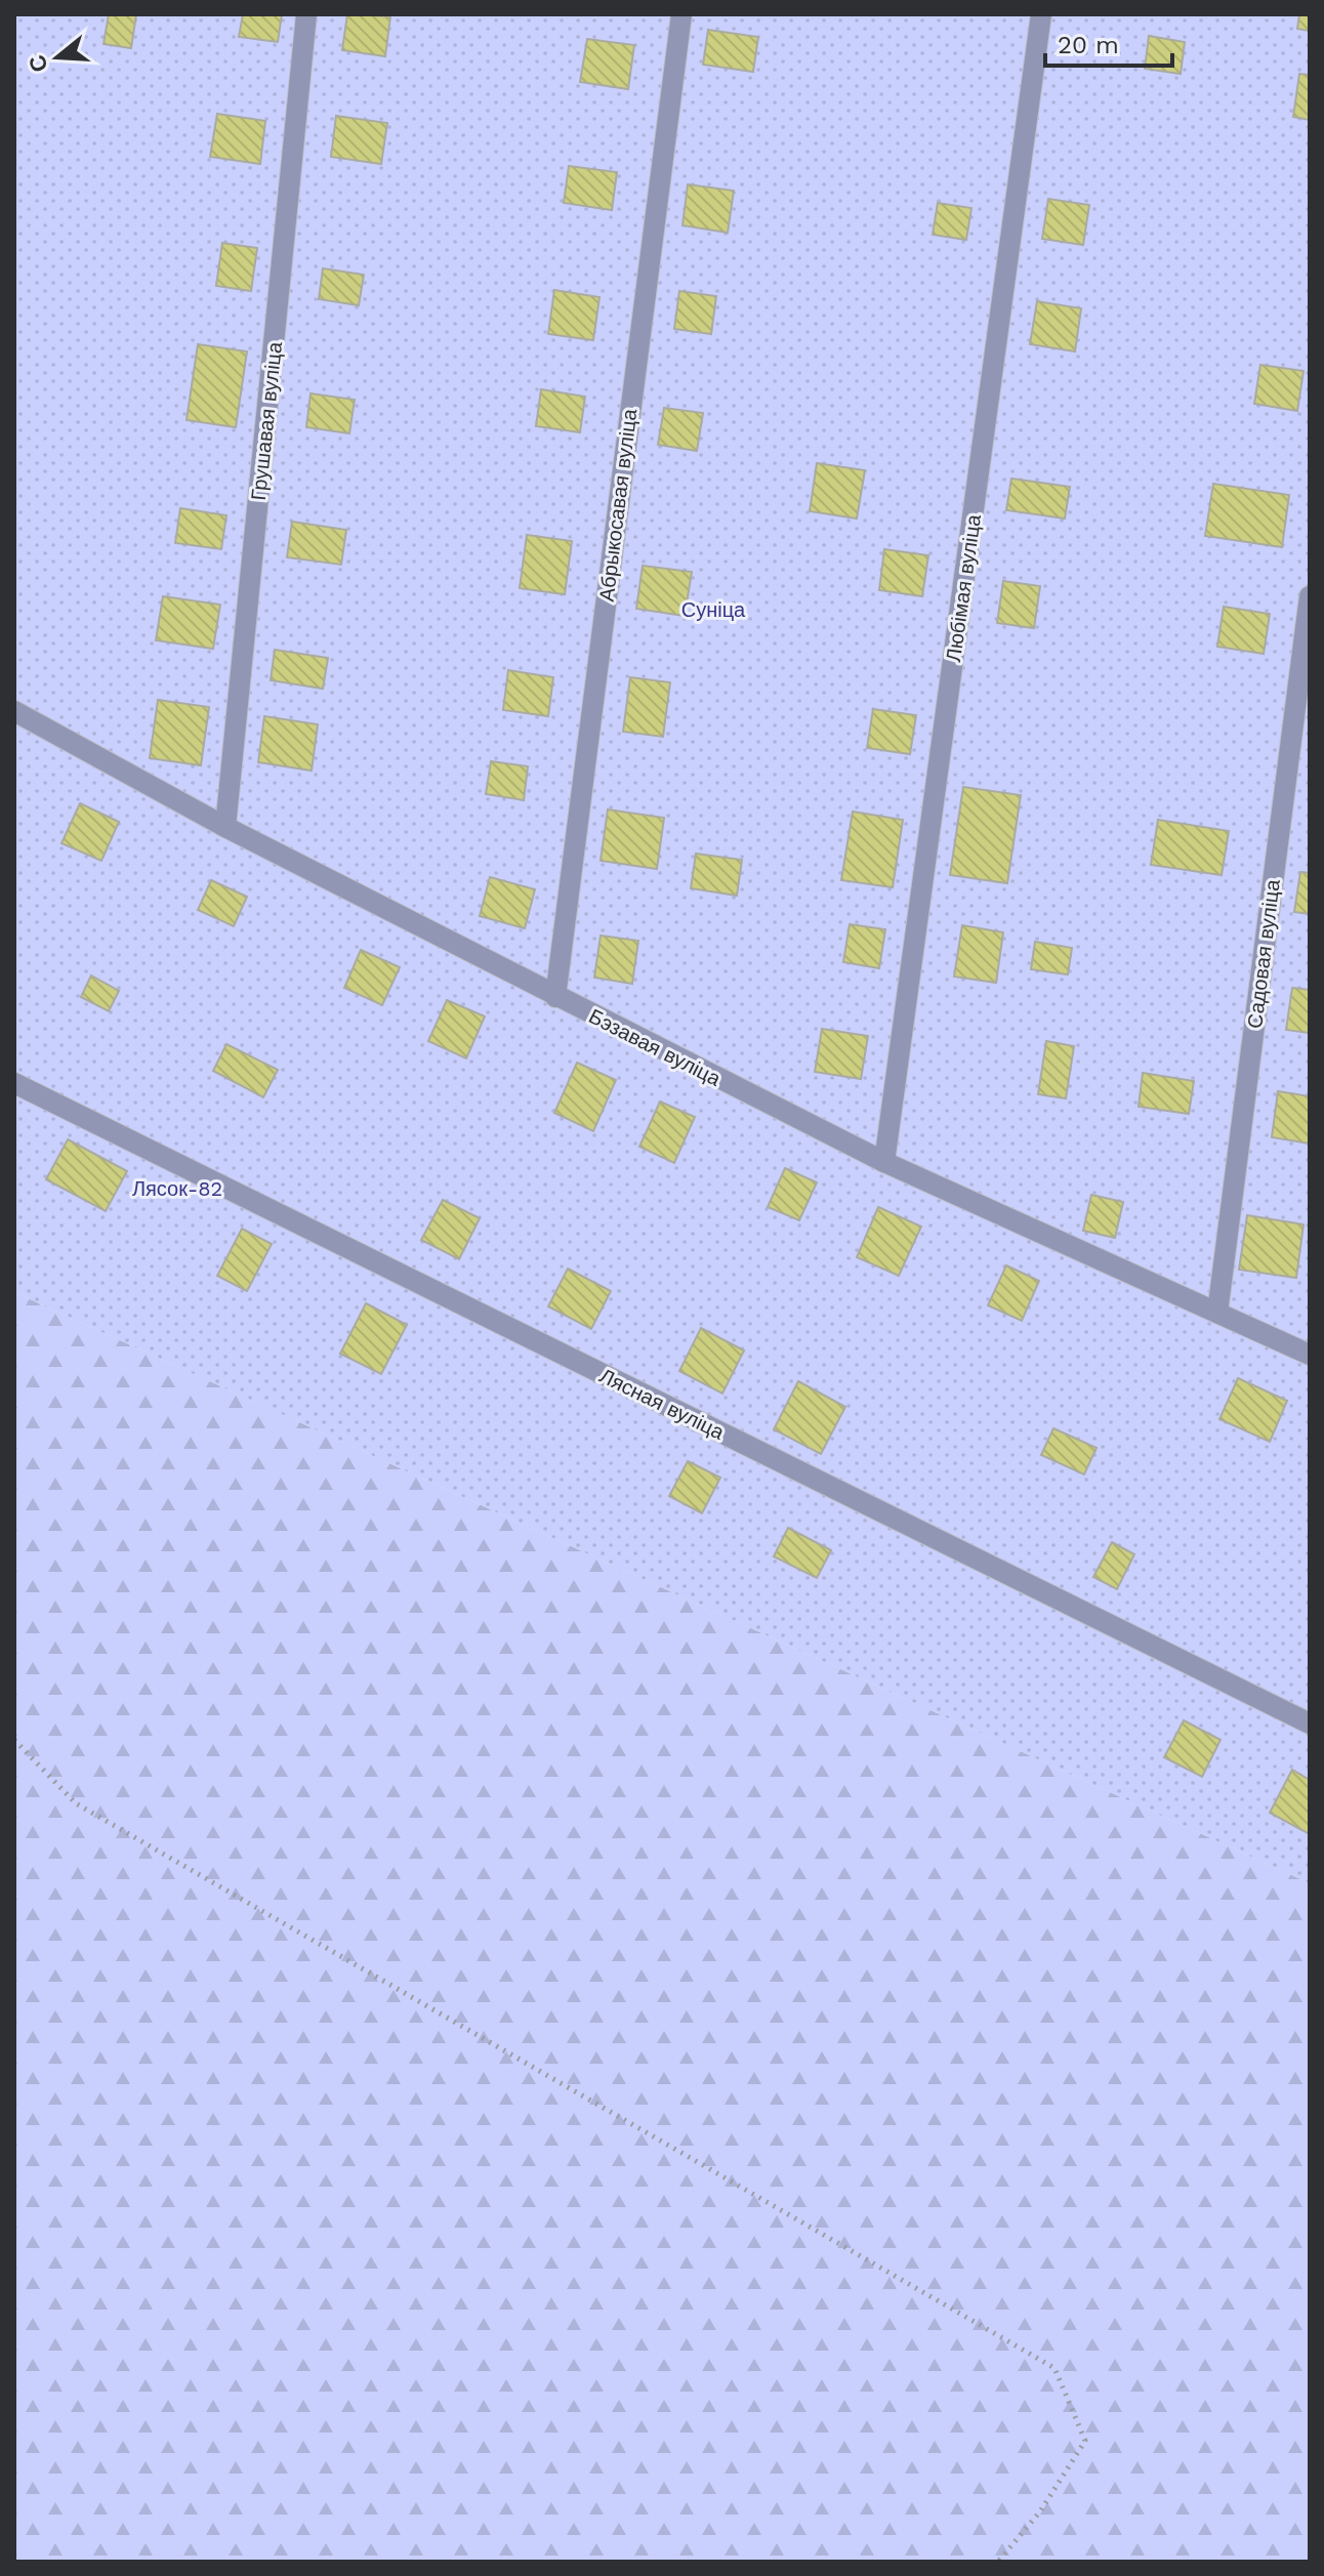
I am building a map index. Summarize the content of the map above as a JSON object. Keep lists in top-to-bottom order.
{
  "streets": {
    "lane": [
      "Грушавая вуліца",
      "Абрыкосавая вуліца",
      "Любімая вуліца",
      "Садовая вуліца",
      "Бэзавая вуліца",
      "Лясная вуліца"
    ]
  },
  "crossings": [
    ["Грушавая вуліца", "Бэзавая вуліца"],
    ["Абрыкосавая вуліца", "Бэзавая вуліца"],
    ["Любімая вуліца", "Бэзавая вуліца"],
    ["Садовая вуліца", "Бэзавая вуліца"]
  ],
  "parks": ["Суніца", "Лясок-82"],
  "scale_bar": "20 m",
  "north": "left"
}
